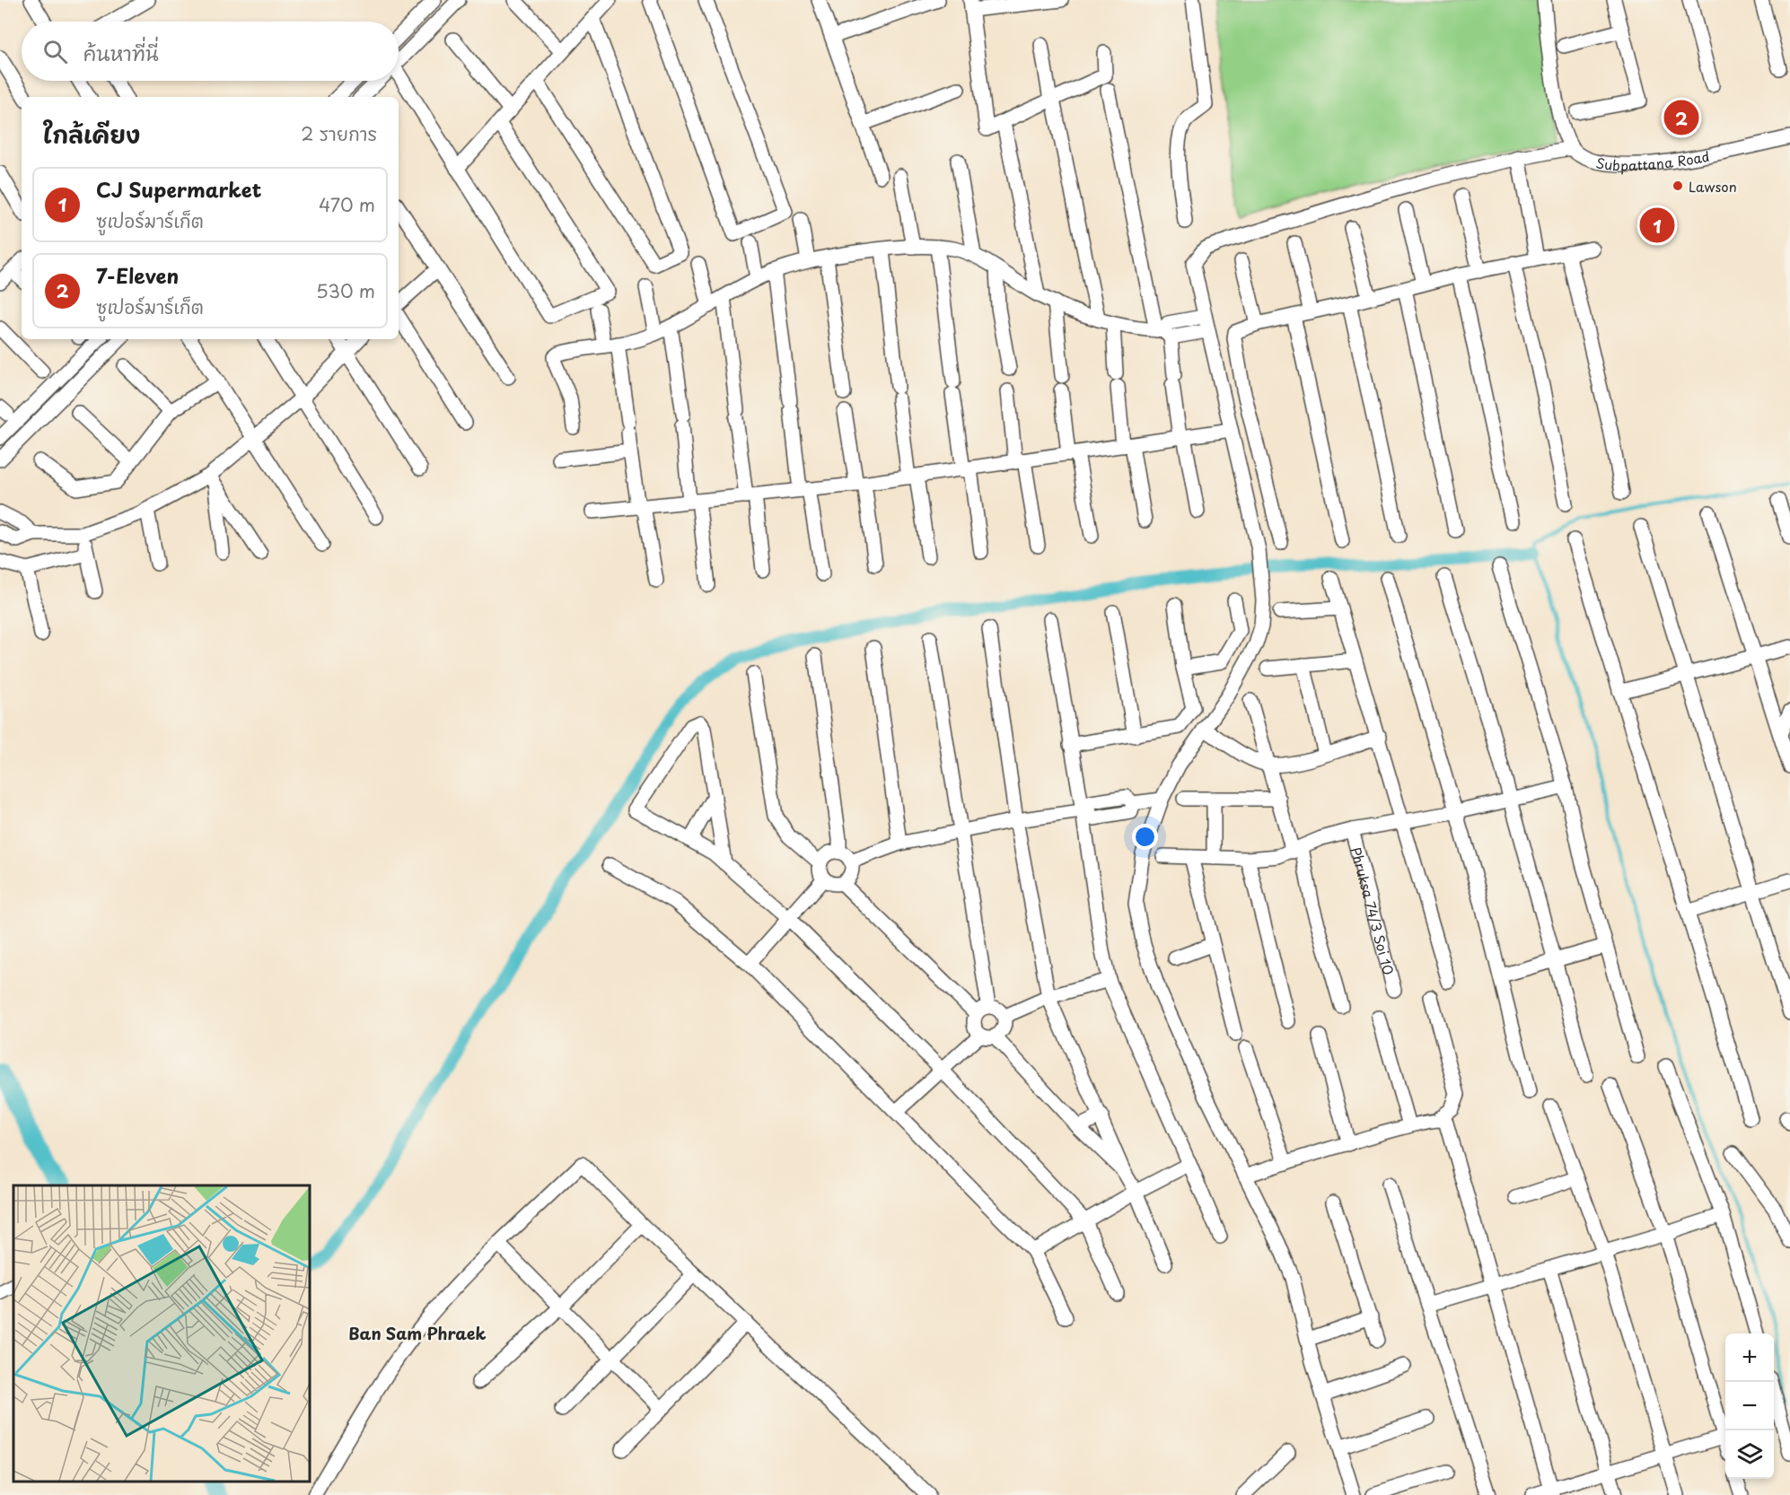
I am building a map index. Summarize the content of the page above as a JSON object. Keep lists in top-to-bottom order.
{
  "streets": {
    "street": ["Subpattana Road", "Phruksa 74/3 Soi 10"]
  },
  "districts": ["Ban Sam Phraek"],
  "places": ["Lawson"],
  "page": {
    "search": "ค้นหาที่นี่",
    "heading": ["ใกล้เคียง", "2 รายการ"],
    "pins": ["2", "1"],
    "list": [
      {
        "mark": "1",
        "name": "CJ Supermarket",
        "note": "ซูเปอร์มาร์เก็ต",
        "value": "470 m"
      },
      {
        "mark": "2",
        "name": "7-Eleven",
        "note": "ซูเปอร์มาร์เก็ต",
        "value": "530 m"
      }
    ],
    "map_buttons": ["+", "−"]
  }
}
